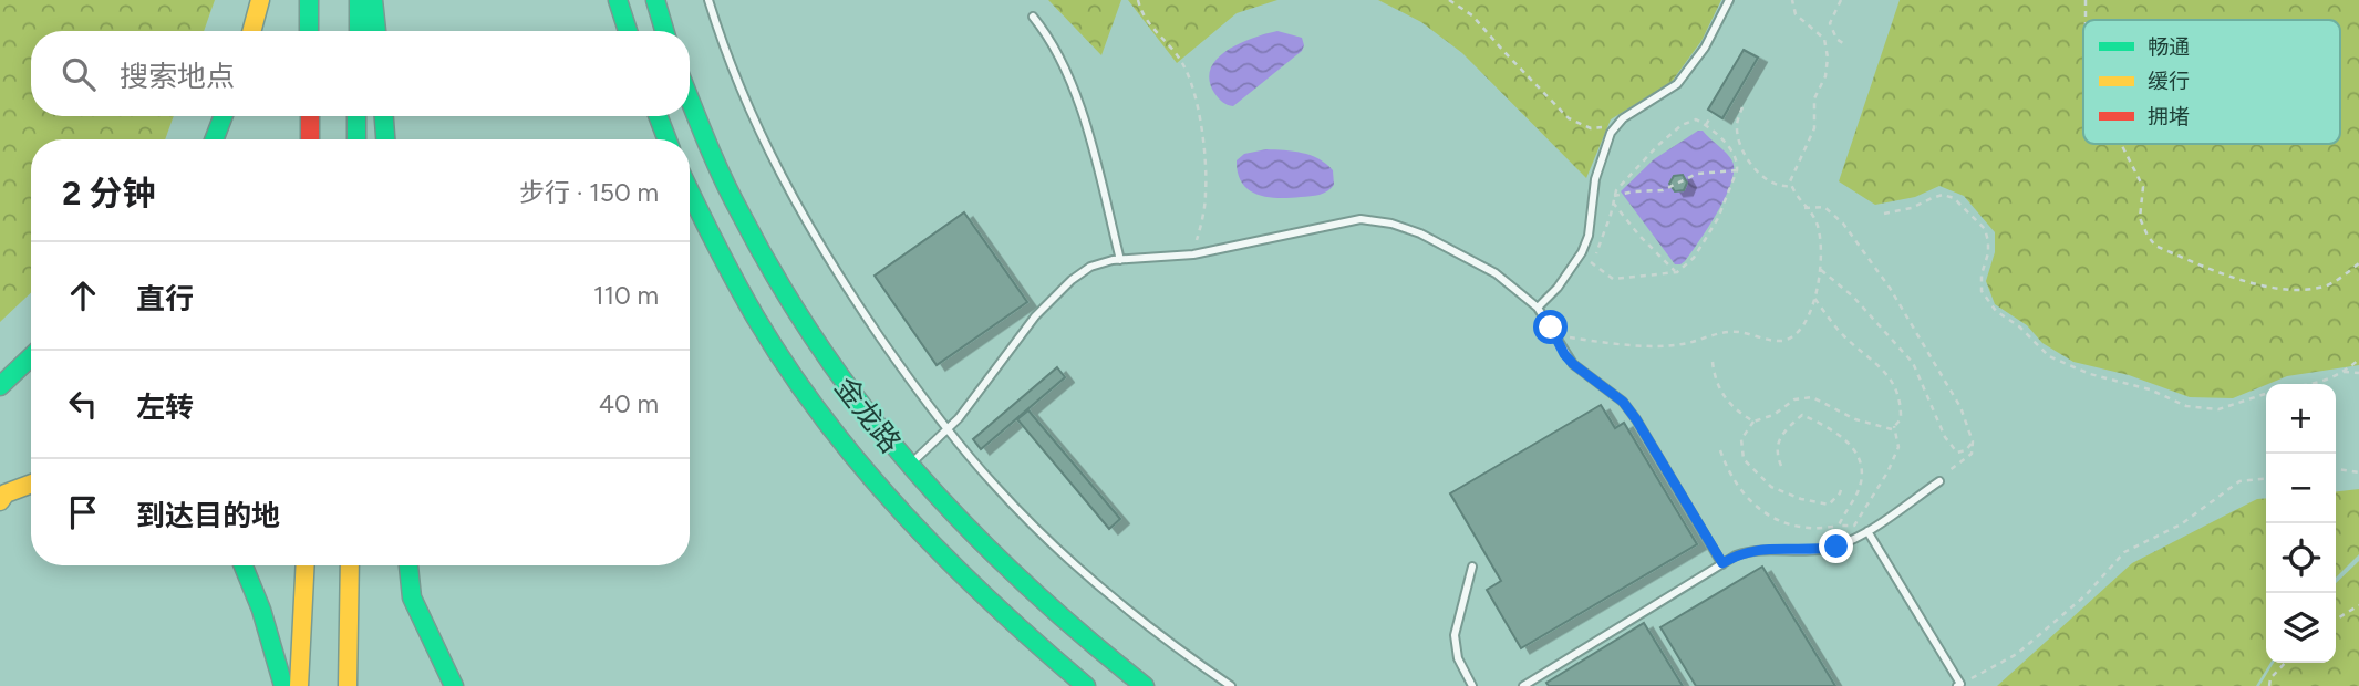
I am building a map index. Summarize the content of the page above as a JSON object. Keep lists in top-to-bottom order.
{
  "streets": {
    "main road": ["金龙路"]
  },
  "legend": ["畅通", "缓行", "拥堵"],
  "page": {
    "search": "搜索地点",
    "heading": ["2 分钟", "步行 · 150 m"],
    "list": [
      ["直行", "110 m"],
      ["左转", "40 m"],
      "到达目的地"
    ],
    "map_buttons": ["+", "−"]
  }
}
